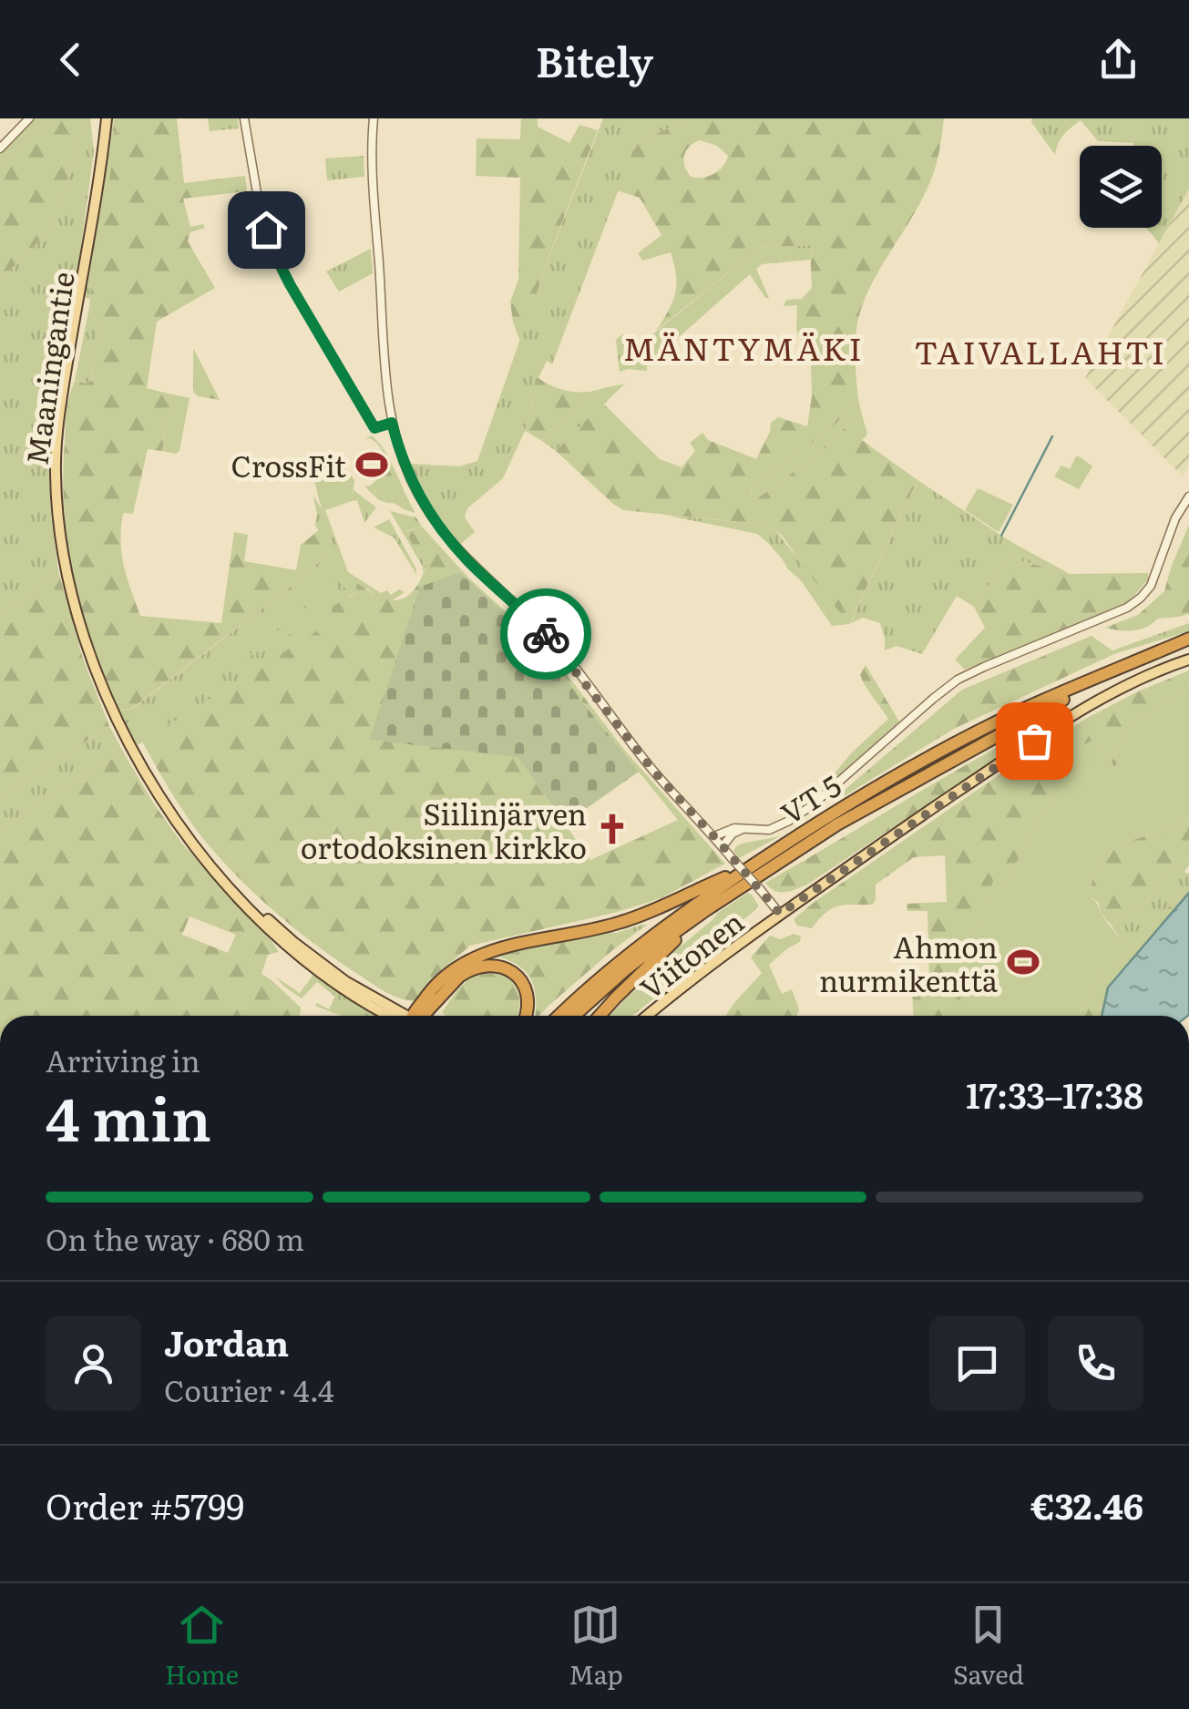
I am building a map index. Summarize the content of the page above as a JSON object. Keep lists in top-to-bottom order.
{
  "streets": {
    "highway": ["VT 5"],
    "main road": ["Maaningantie", "Viitonen"]
  },
  "districts": ["MÄNTYMÄKI", "TAIVALLAHTI"],
  "places": {
    "sports": ["CrossFit", "Ahmon nurmikenttä"],
    "church": ["Siilinjärven ortodoksinen kirkko"]
  },
  "page": {
    "header": "Bitely",
    "heading": ["4 min", "Arriving in", "17:33–17:38"],
    "panel": [
      "Jordan",
      "Courier · 4.4",
      "Order #5799",
      "€32.46"
    ],
    "bar": "On the way · 680 m",
    "tabs": ["Home", "Map", "Saved"]
  }
}
